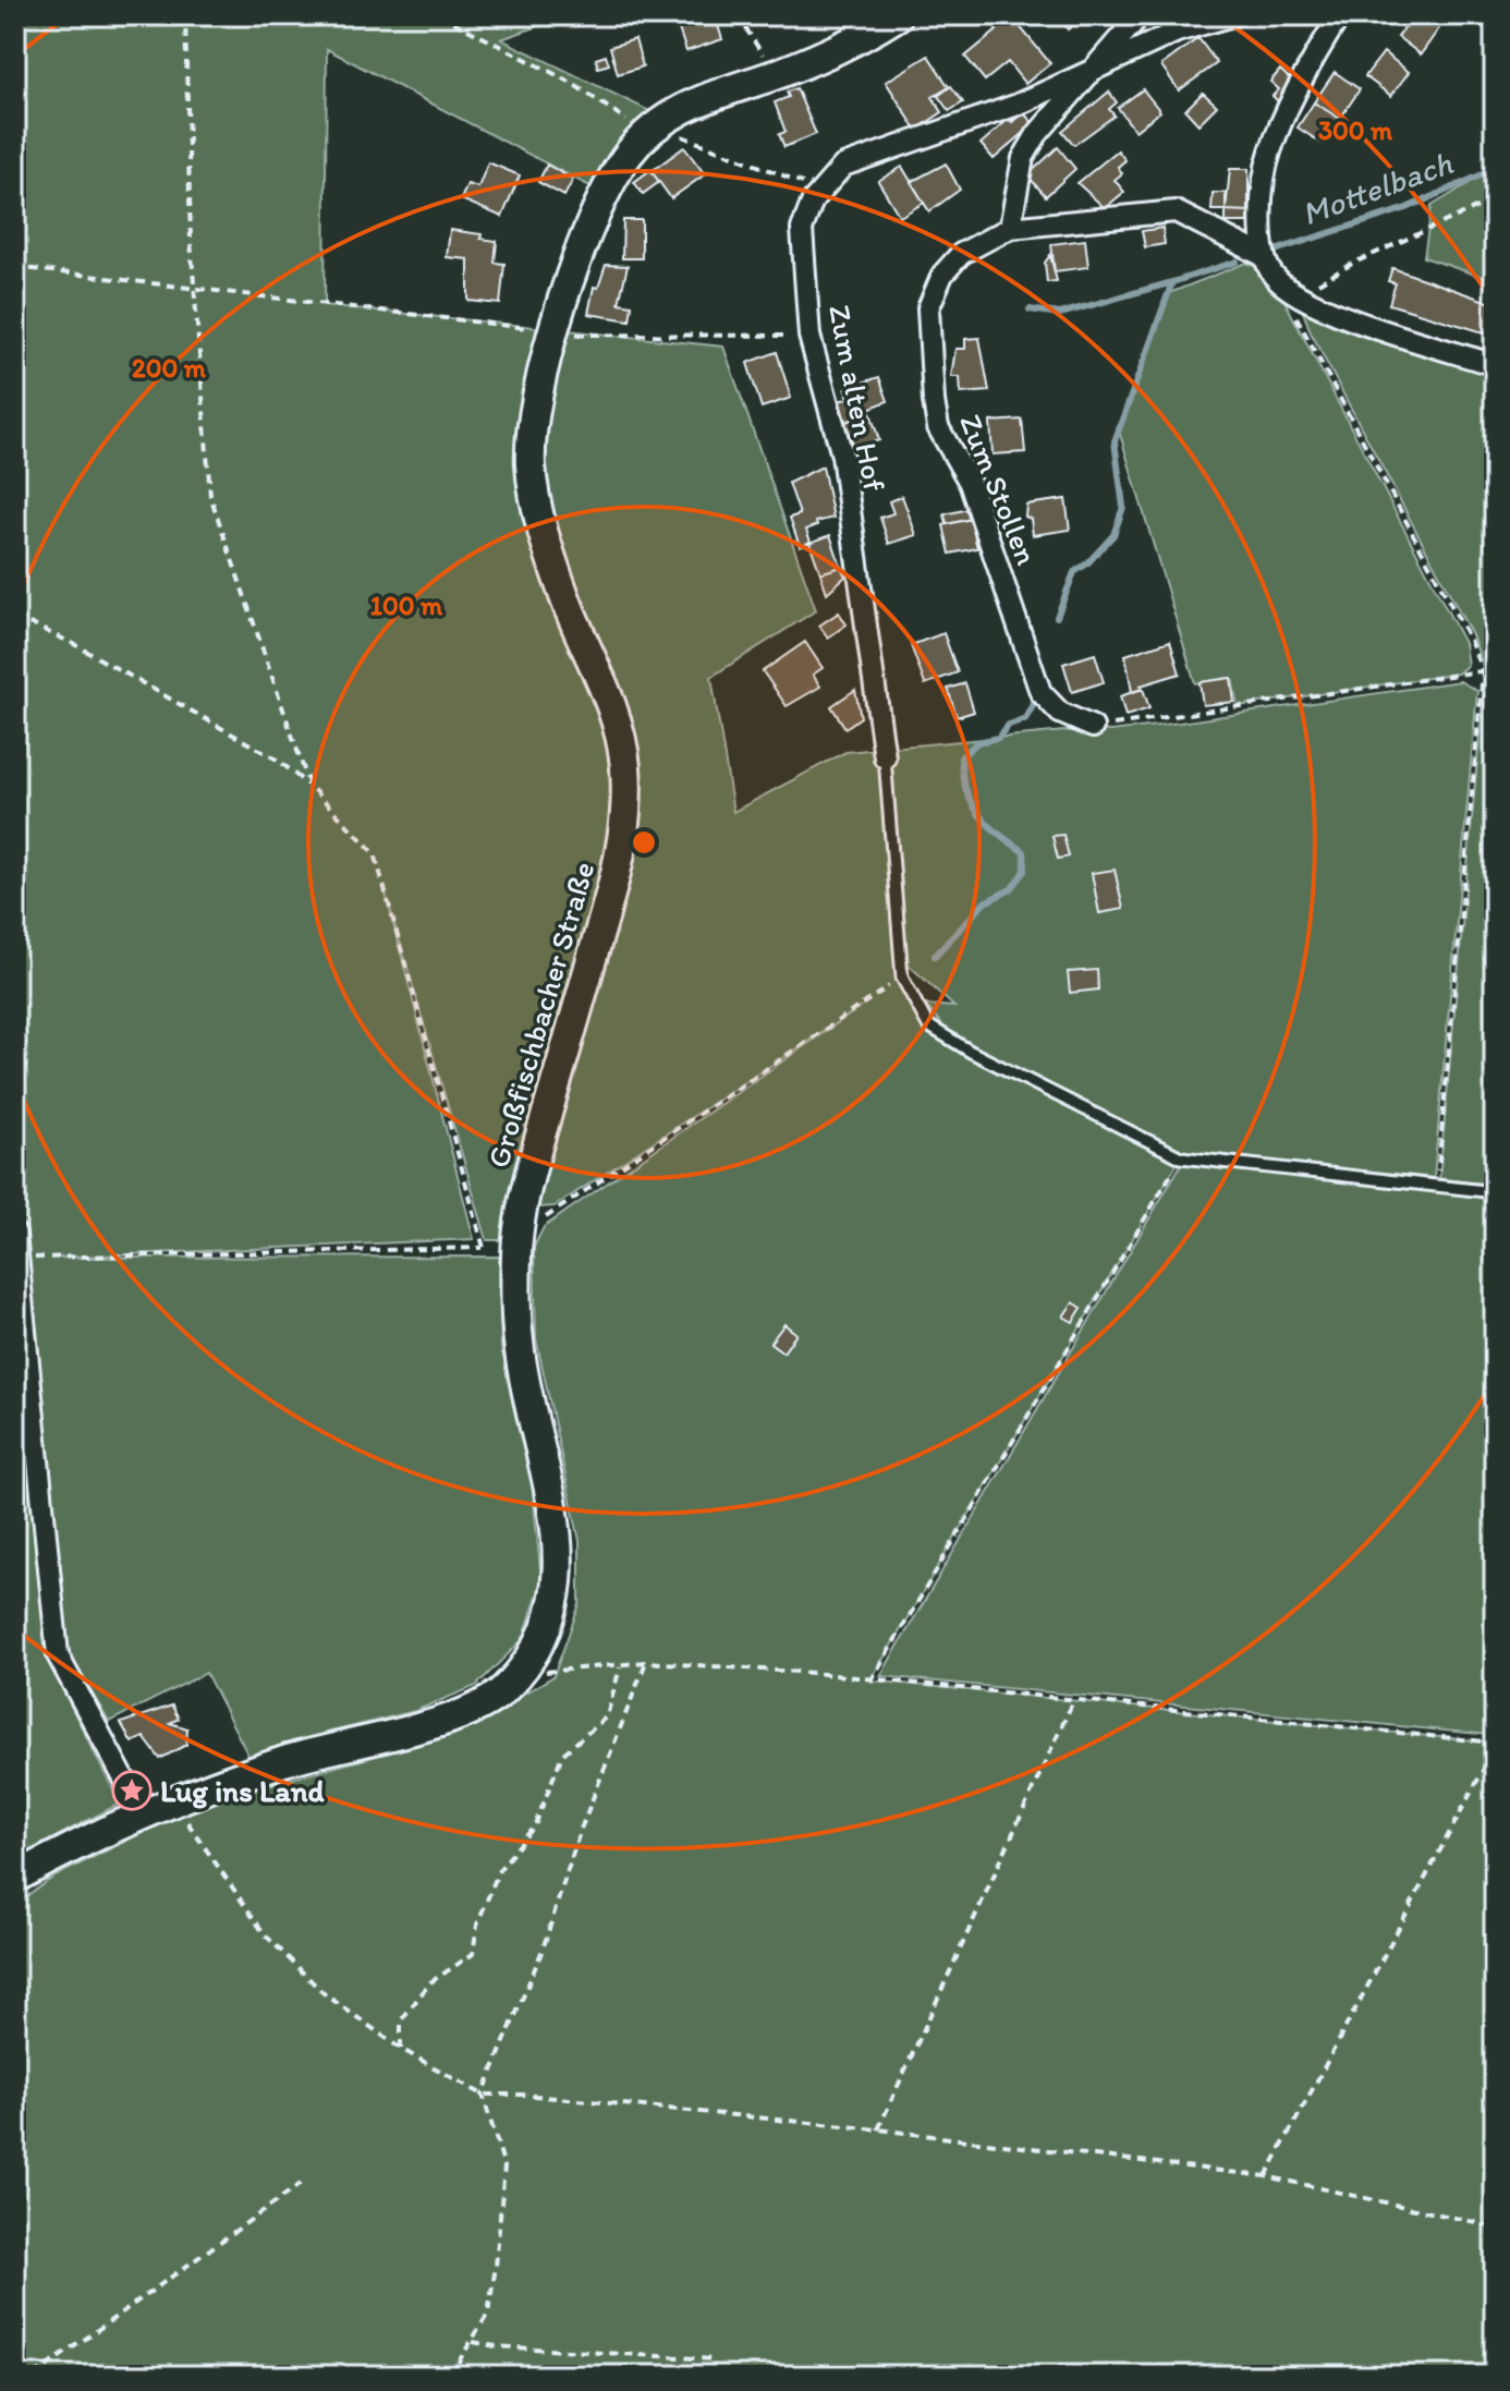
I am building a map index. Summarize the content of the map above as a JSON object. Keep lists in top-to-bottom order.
{
  "streets": {
    "main road": ["Großfischbacher Straße"],
    "street": ["Zum alten Hof", "Zum Stollen"]
  },
  "water": ["Mottelbach"],
  "places": {
    "place": ["Lug ins Land"]
  },
  "rings": ["300 m", "200 m", "100 m"]
}
